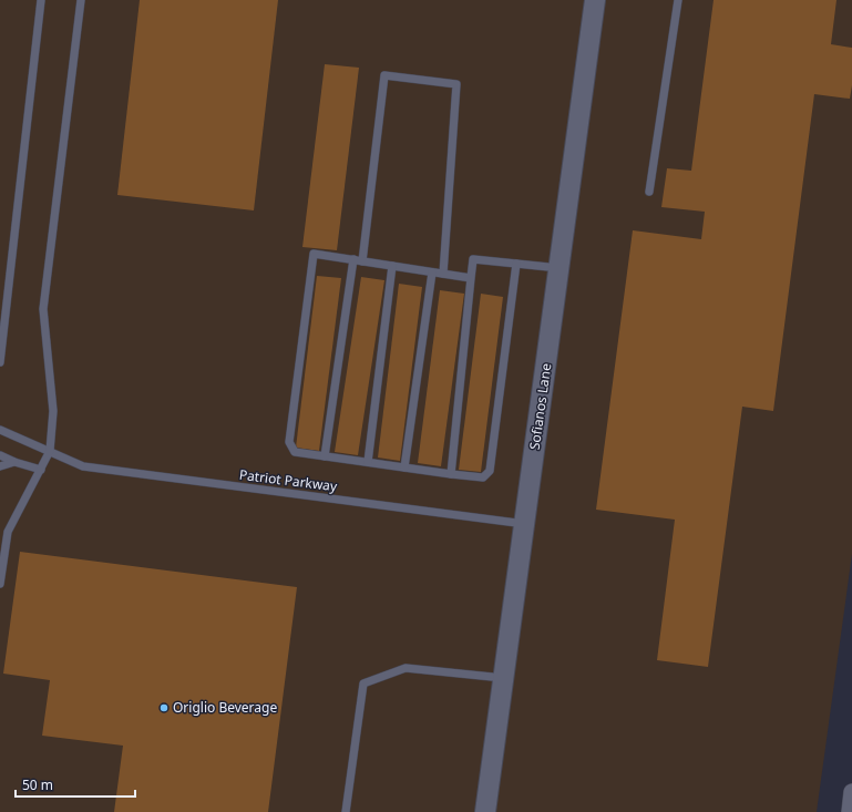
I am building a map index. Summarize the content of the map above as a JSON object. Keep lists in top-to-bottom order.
{
  "streets": {
    "street": ["Sofianos Lane"],
    "lane": ["Patriot Parkway"]
  },
  "crossings": [
    ["Sofianos Lane", "Patriot Parkway"]
  ],
  "places": ["Origlio Beverage"],
  "scale_bar": "50 m"
}
